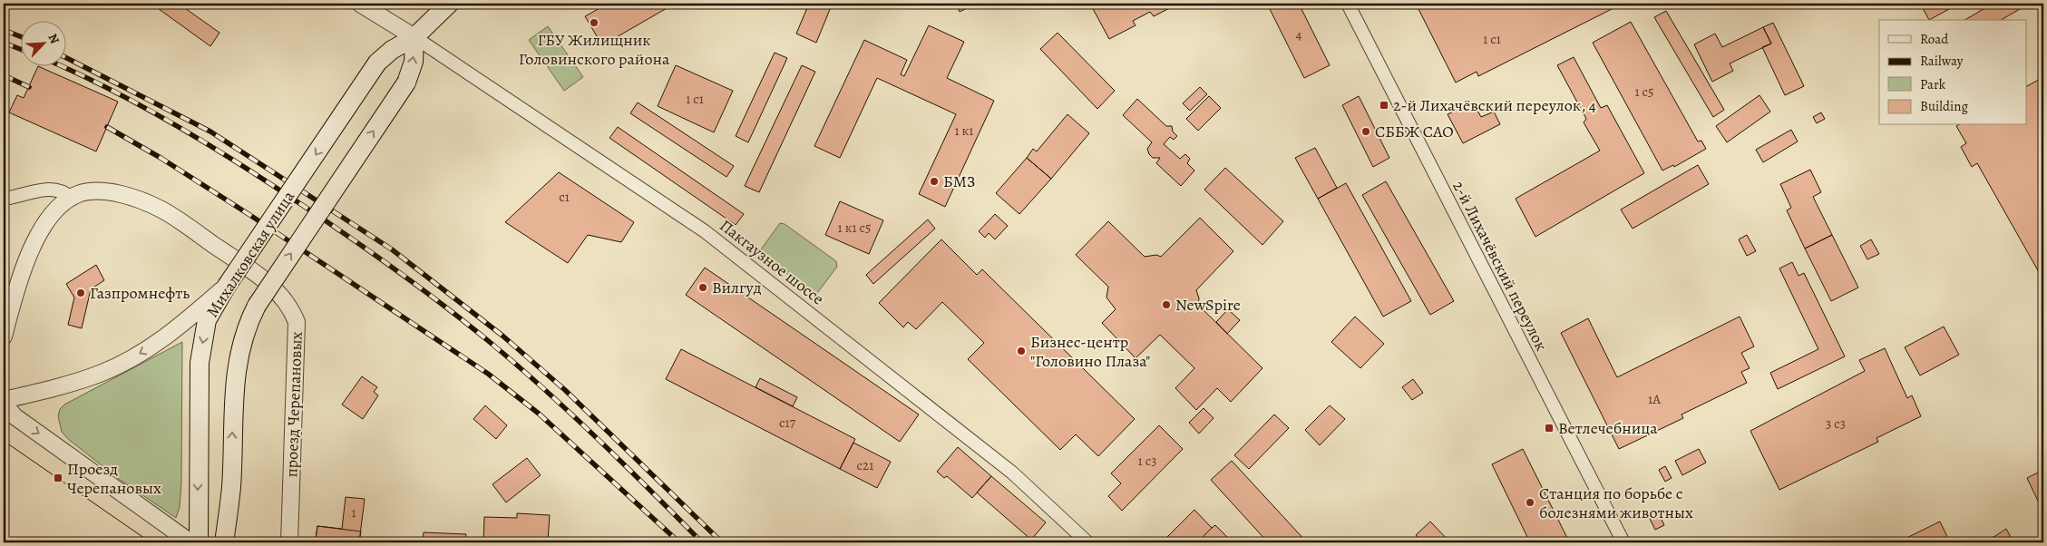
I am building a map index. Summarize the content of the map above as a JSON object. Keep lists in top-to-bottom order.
{
  "streets": {
    "main road": ["Михалковская улица"],
    "street": ["Пакгаузное шоссе", "2-й Лихачёвский переулок", "проезд Черепановых"]
  },
  "crossings": [
    ["Михалковская улица", "Пакгаузное шоссе"]
  ],
  "places": {
    "other": [
      "ГБУ Жилищник Головинского района",
      "СББЖ САО",
      "БМЗ",
      "Вилгуд",
      "Газпромнефть",
      "NewSpire",
      "Бизнес-центр \"Головино Плаза\"",
      "Станция по борьбе с болезнями животных"
    ],
    "transit": ["2-й Лихачёвский переулок, 4", "Ветлечебница", "Проезд Черепановых"]
  },
  "house_numbers": [
    "4",
    "1 с1",
    "1 с5",
    "1 с1",
    "1 к1",
    "с1",
    "1 к1 с5",
    "1А",
    "с17",
    "3 с3",
    "1 с3",
    "с21",
    "1"
  ],
  "legend": [
    "Road",
    "Railway",
    "Park",
    "Building"
  ],
  "north": "top right"
}
